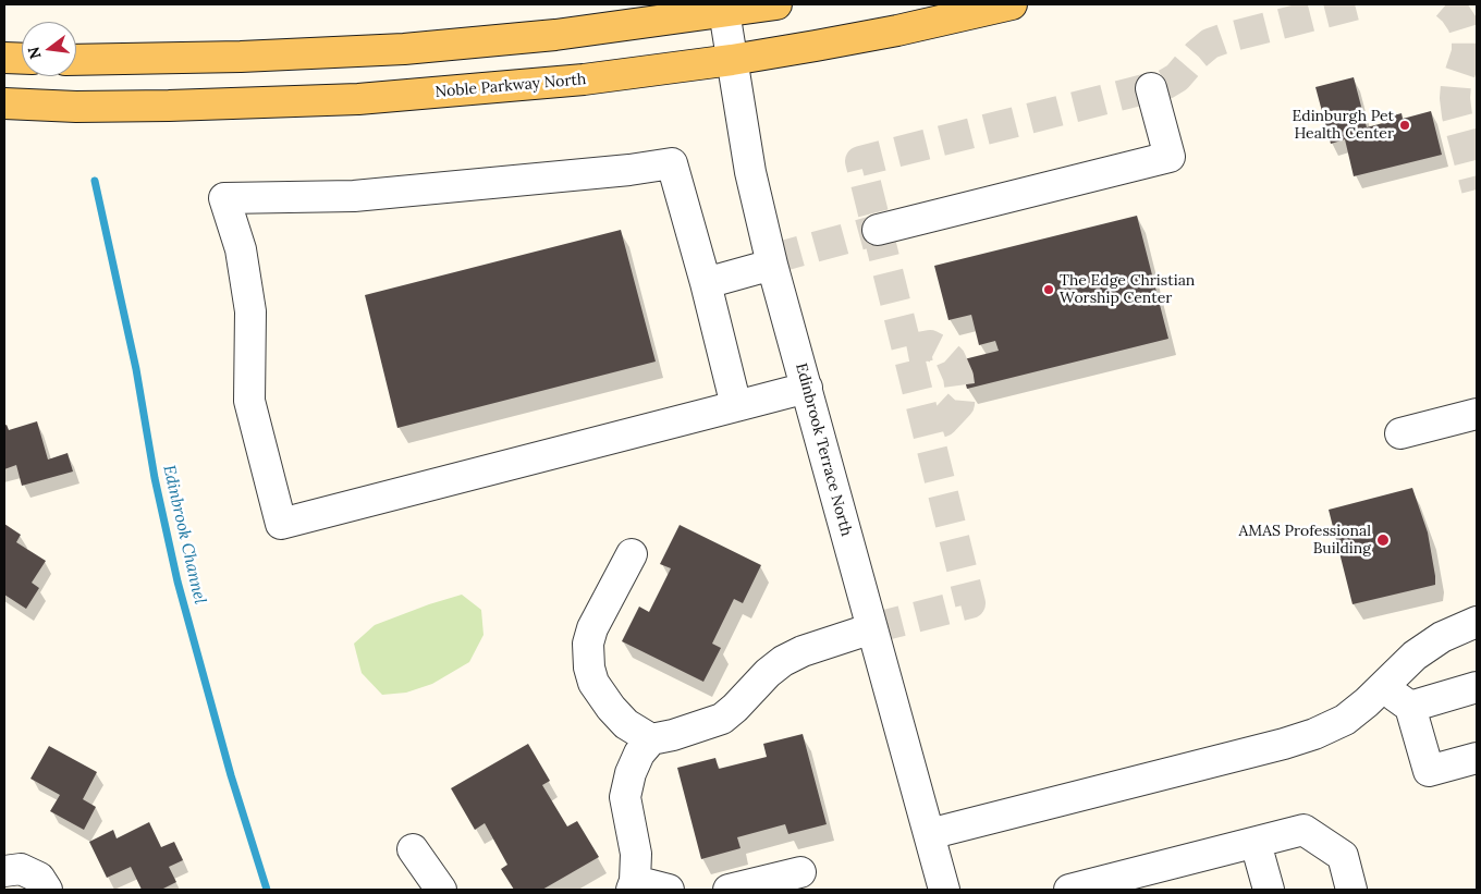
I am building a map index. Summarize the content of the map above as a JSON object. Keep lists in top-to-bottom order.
{
  "streets": {
    "main road": ["Noble Parkway North"],
    "street": ["Edinbrook Terrace North"]
  },
  "crossings": [
    ["Noble Parkway North", "Edinbrook Terrace North"]
  ],
  "water": ["Edinbrook Channel"],
  "places": ["Edinburgh Pet Health Center", "The Edge Christian Worship Center", "AMAS Professional Building"],
  "north": "left"
}
